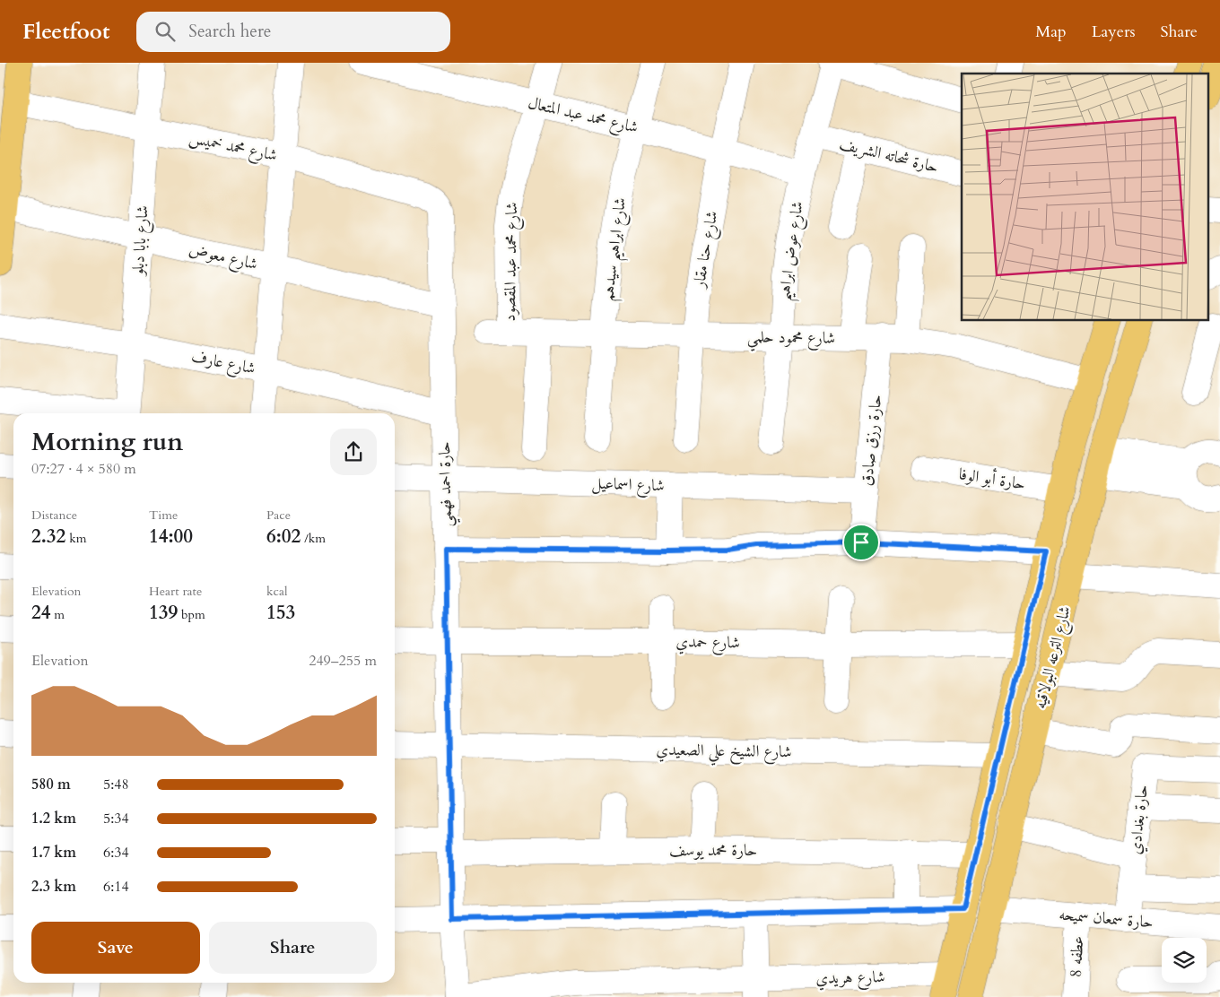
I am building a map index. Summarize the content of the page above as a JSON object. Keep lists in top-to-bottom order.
{
  "streets": {
    "main road": ["شارع الترعه البولاقيه"],
    "street": [
      "شارع محمد عبد المتعال",
      "شارع محمد خميس",
      "حارة شحاته الشريف",
      "شارع بابا دبلو",
      "شارع ابراهيم سيدهم",
      "شارع حنا مقار",
      "شارع عوض ابراهيم",
      "شارع معوض",
      "شارع محمد عبد المقصود",
      "شارع محمود حلمي",
      "شارع عارف",
      "حارة رزق صادق",
      "حارة أبو الوفا",
      "حارة احمد فهمي",
      "شارع اسماعيل",
      "شارع حمدي",
      "شارع الشيخ علي الصعيدي",
      "حارة بغدادي",
      "حارة محمد يوسف",
      "حارة سمعان سميحه",
      "عطفه 8",
      "شارع هريدي"
    ]
  },
  "crossings": [
    ["شارع محمد عبد المتعال", "شارع ابراهيم سيدهم"],
    ["شارع محمد عبد المتعال", "شارع حنا مقار"],
    ["شارع محمد عبد المتعال", "شارع عوض ابراهيم"],
    ["شارع محمد عبد المتعال", "شارع محمد عبد المقصود"],
    ["شارع محمد خميس", "شارع بابا دبلو"],
    ["شارع محمد خميس", "حارة احمد فهمي"],
    ["حارة شحاته الشريف", "شارع عوض ابراهيم"],
    ["شارع بابا دبلو", "شارع معوض"],
    ["شارع بابا دبلو", "شارع عارف"],
    ["شارع ابراهيم سيدهم", "شارع محمود حلمي"],
    ["شارع حنا مقار", "شارع محمود حلمي"],
    ["شارع عوض ابراهيم", "شارع محمود حلمي"],
    ["شارع معوض", "حارة احمد فهمي"],
    ["شارع محمد عبد المقصود", "شارع محمود حلمي"],
    ["شارع محمود حلمي", "حارة رزق صادق"],
    ["شارع محمود حلمي", "شارع الترعه البولاقيه"],
    ["شارع عارف", "حارة احمد فهمي"],
    ["حارة رزق صادق", "شارع اسماعيل"],
    ["حارة أبو الوفا", "شارع الترعه البولاقيه"],
    ["حارة احمد فهمي", "شارع اسماعيل"],
    ["حارة احمد فهمي", "شارع حمدي"],
    ["حارة احمد فهمي", "شارع الشيخ علي الصعيدي"],
    ["حارة احمد فهمي", "حارة محمد يوسف"],
    ["حارة احمد فهمي", "شارع هريدي"],
    ["شارع حمدي", "شارع الترعه البولاقيه"],
    ["شارع الترعه البولاقيه", "شارع الشيخ علي الصعيدي"],
    ["شارع الترعه البولاقيه", "حارة محمد يوسف"],
    ["شارع الترعه البولاقيه", "حارة سمعان سميحه"],
    ["شارع الترعه البولاقيه", "شارع هريدي"],
    ["حارة بغدادي", "حارة سمعان سميحه"],
    ["حارة سمعان سميحه", "عطفه 8"]
  ],
  "page": {
    "header": "Fleetfoot",
    "search": "Search here",
    "nav": ["Map", "Layers", "Share"],
    "heading": ["Morning run", "07:27 · 4 × 580 m"],
    "stats": [
      ["Distance", "2.32 km"],
      ["Time", "14:00"],
      ["Pace", "6:02 /km"],
      ["Elevation", "24 m"],
      ["Heart rate", "139 bpm"],
      ["kcal", "153"]
    ],
    "chart": ["Elevation", "249–255 m"],
    "list": [
      {
        "name": "580 m",
        "note": "5:48"
      },
      {
        "name": "1.2 km",
        "note": "5:34"
      },
      {
        "name": "1.7 km",
        "note": "6:34"
      },
      {
        "name": "2.3 km",
        "note": "6:14"
      }
    ],
    "buttons": ["Save", "Share"]
  }
}
